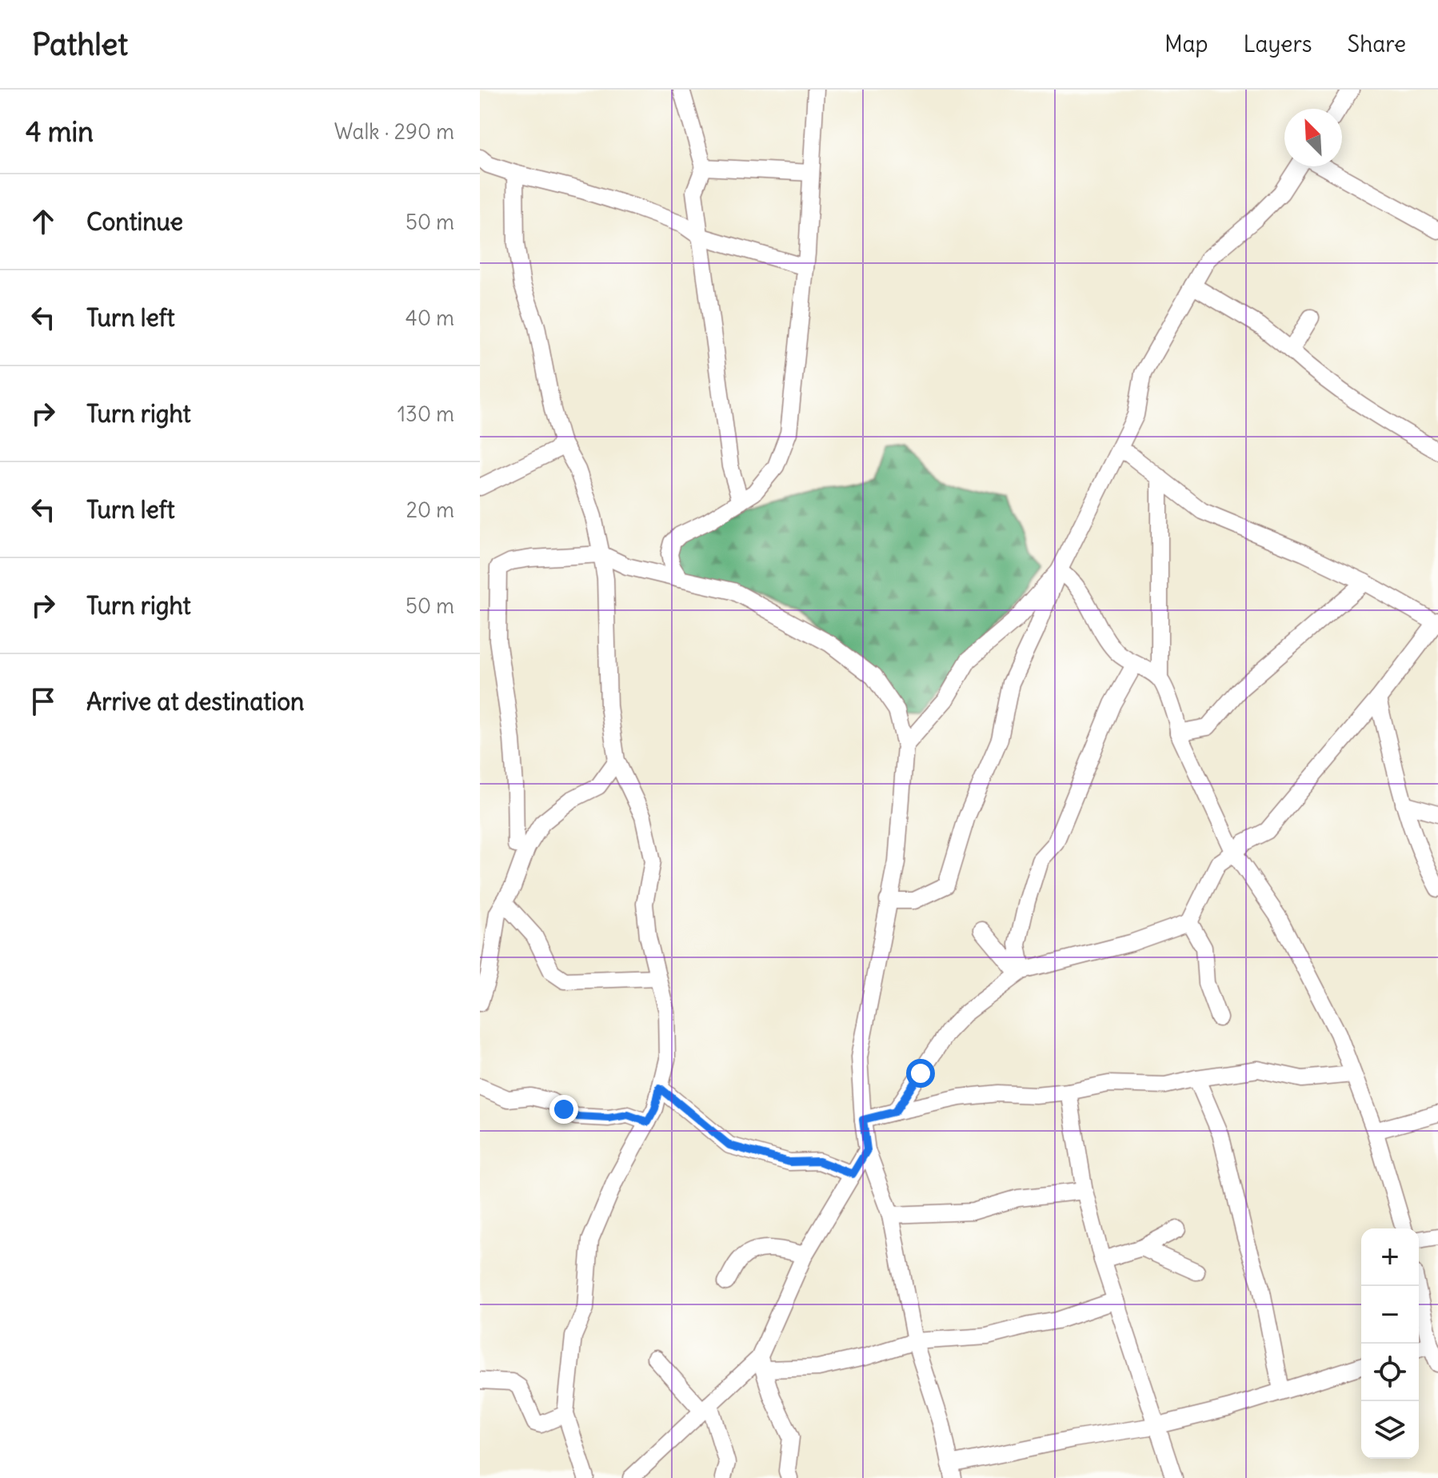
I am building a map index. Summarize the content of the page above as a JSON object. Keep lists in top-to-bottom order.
{
  "north": "top left",
  "page": {
    "header": "Pathlet",
    "nav": ["Map", "Layers", "Share"],
    "heading": ["4 min", "Walk · 290 m"],
    "list": [
      ["Continue", "50 m"],
      ["Turn left", "40 m"],
      ["Turn right", "130 m"],
      ["Turn left", "20 m"],
      ["Turn right", "50 m"],
      "Arrive at destination"
    ],
    "map_buttons": ["+", "−"]
  }
}
